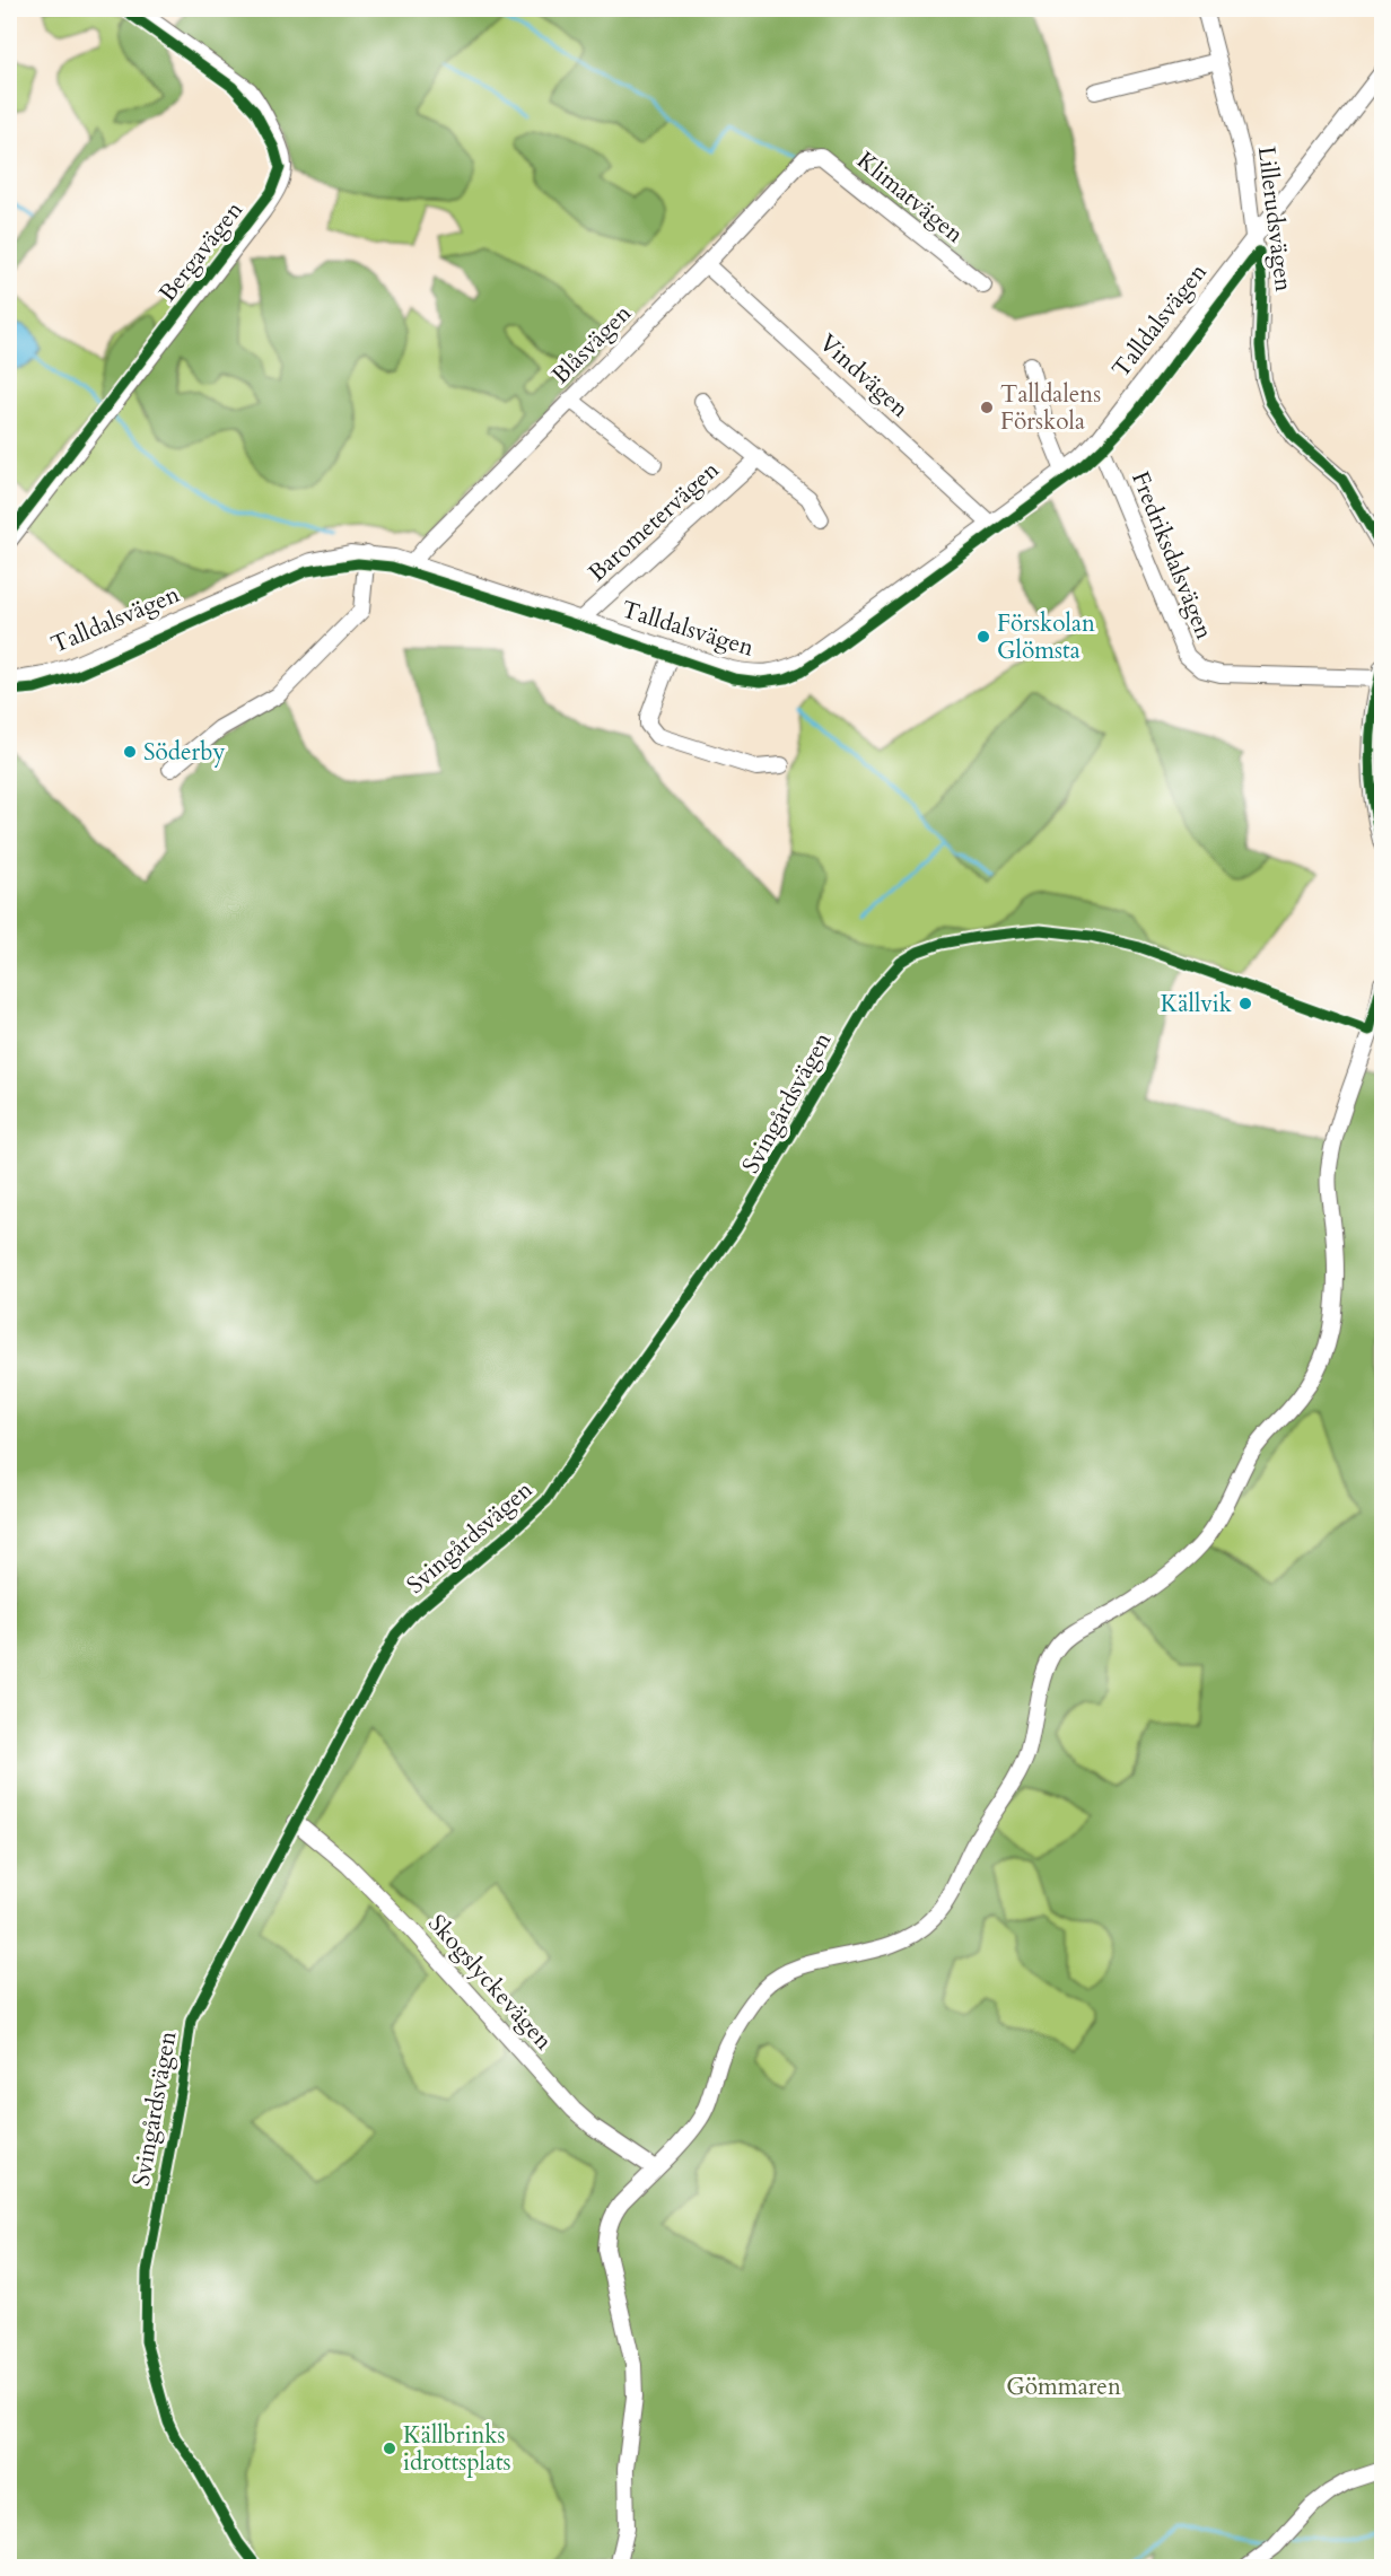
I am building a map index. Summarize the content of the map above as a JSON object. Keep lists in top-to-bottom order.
{
  "streets": {
    "street": [
      "Klimatvägen",
      "Lillerudsvägen",
      "Bergavägen",
      "Talldalsvägen",
      "Blåsvägen",
      "Vindvägen",
      "Barometervägen",
      "Fredriksdalsvägen",
      "Skogslyckevägen"
    ],
    "cycle path": ["Svingårdsvägen"]
  },
  "crossings": [
    ["Klimatvägen", "Blåsvägen"],
    ["Lillerudsvägen", "Talldalsvägen"],
    ["Talldalsvägen", "Blåsvägen"],
    ["Talldalsvägen", "Vindvägen"],
    ["Talldalsvägen", "Barometervägen"],
    ["Talldalsvägen", "Fredriksdalsvägen"],
    ["Blåsvägen", "Vindvägen"]
  ],
  "parks": ["Gömmaren"],
  "places": [
    "Talldalens Förskola",
    "Förskolan Glömsta",
    "Söderby",
    "Källvik",
    "Källbrinks idrottsplats"
  ]
}
